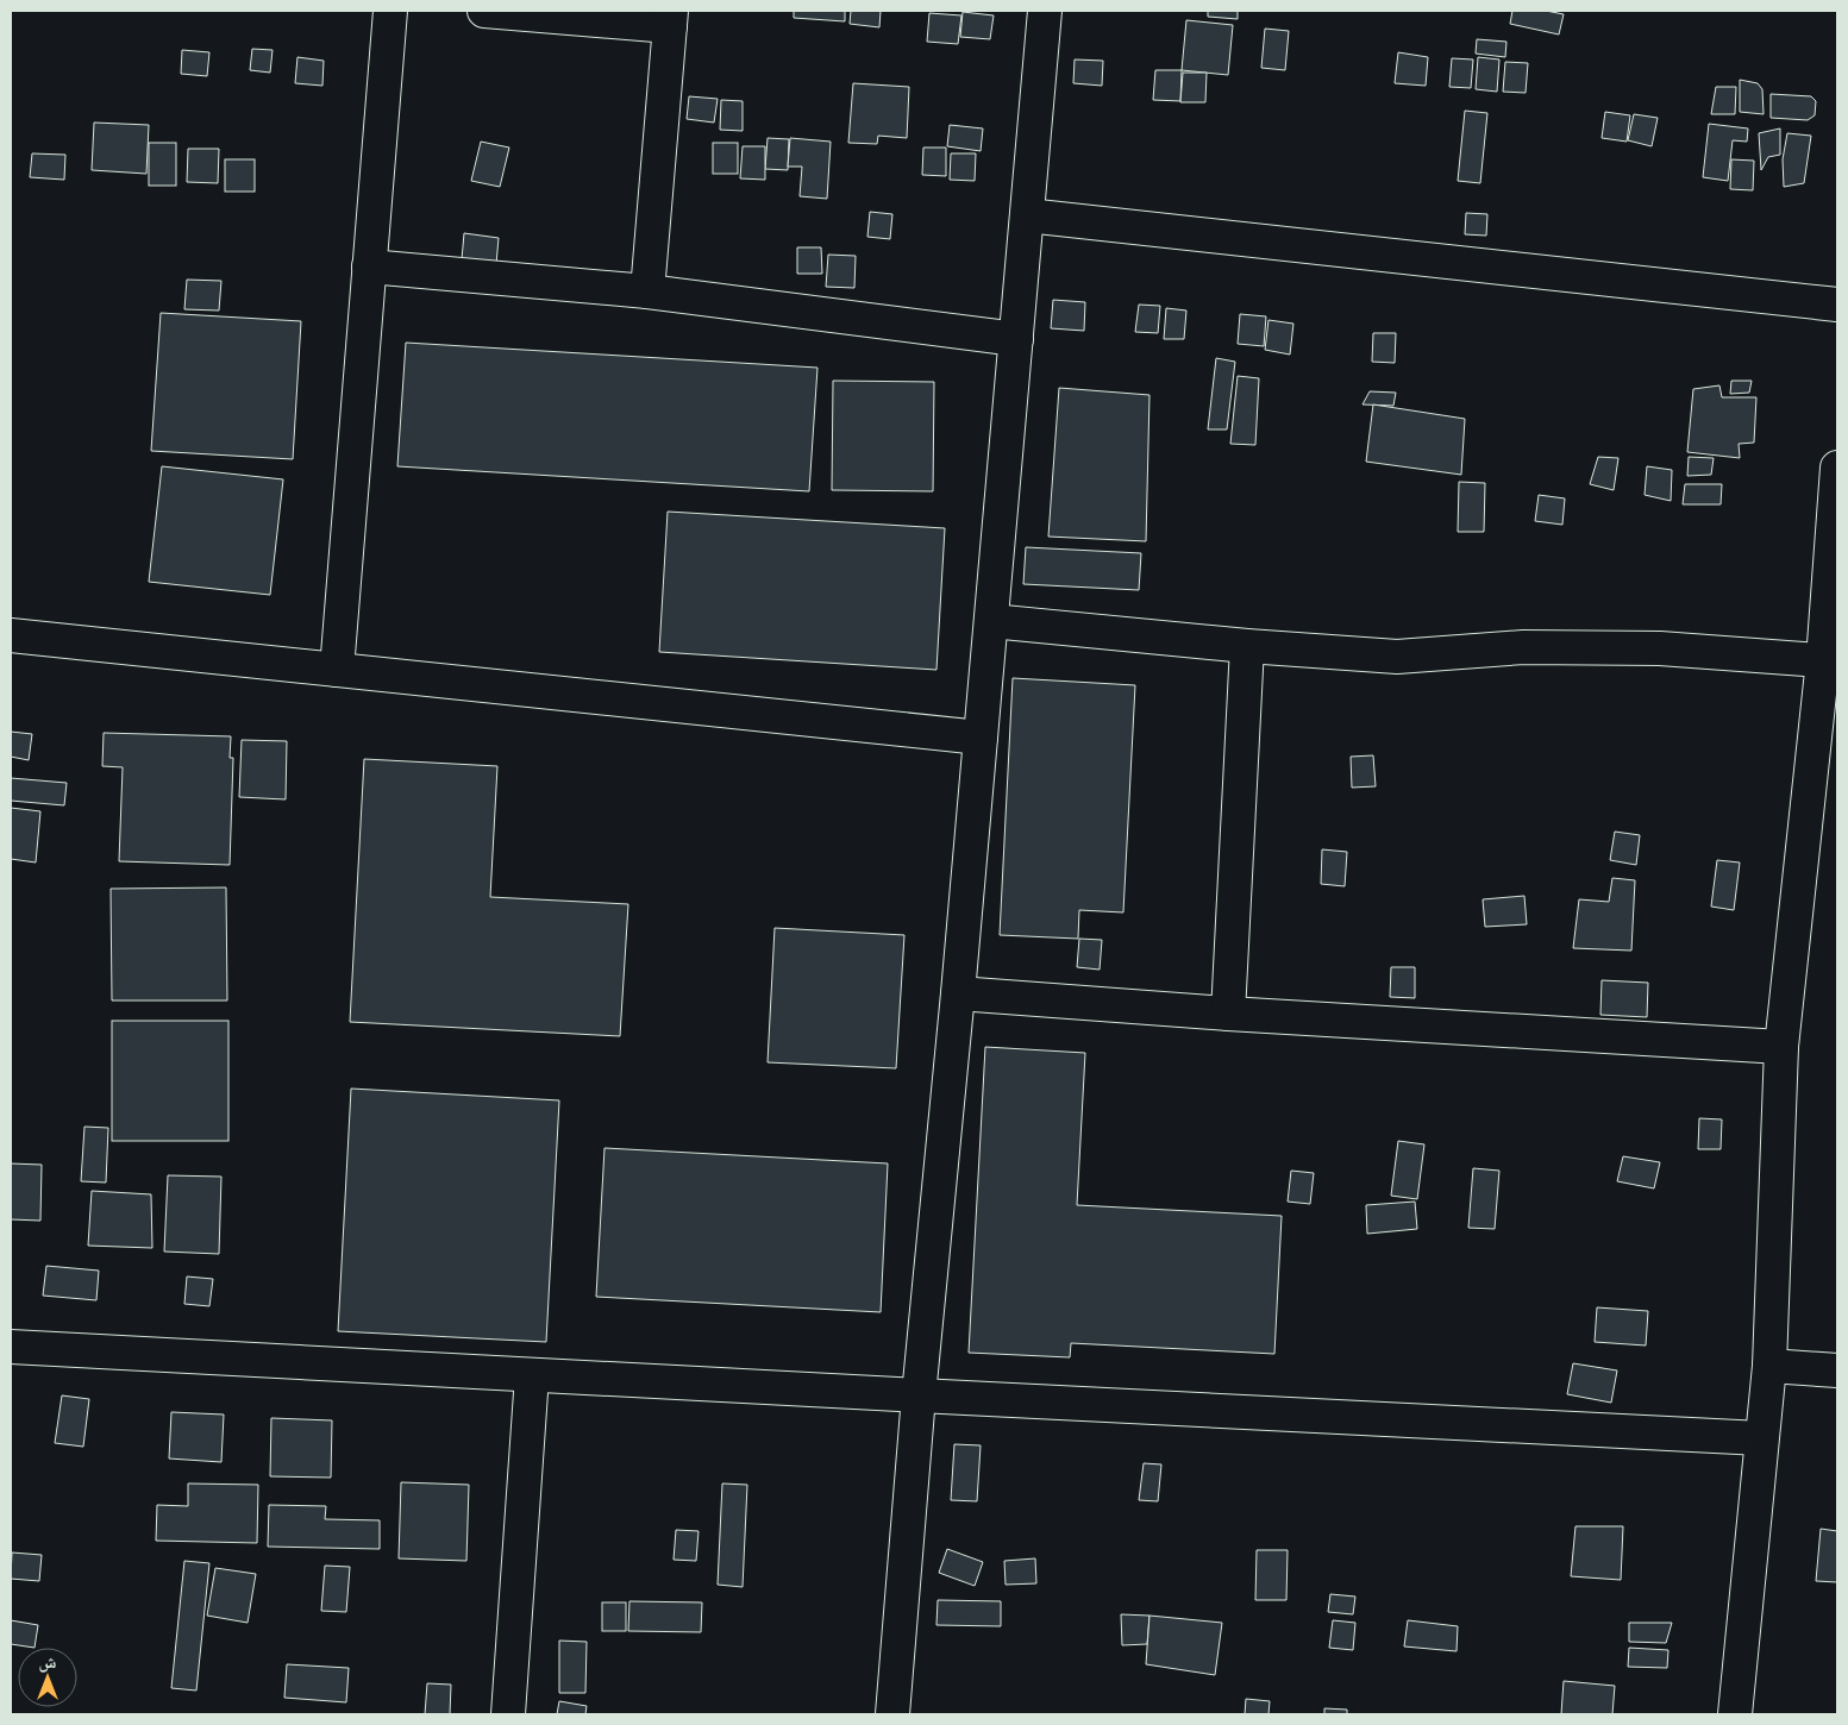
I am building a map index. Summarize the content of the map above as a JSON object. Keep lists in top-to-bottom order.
{
  "north": "top"
}
